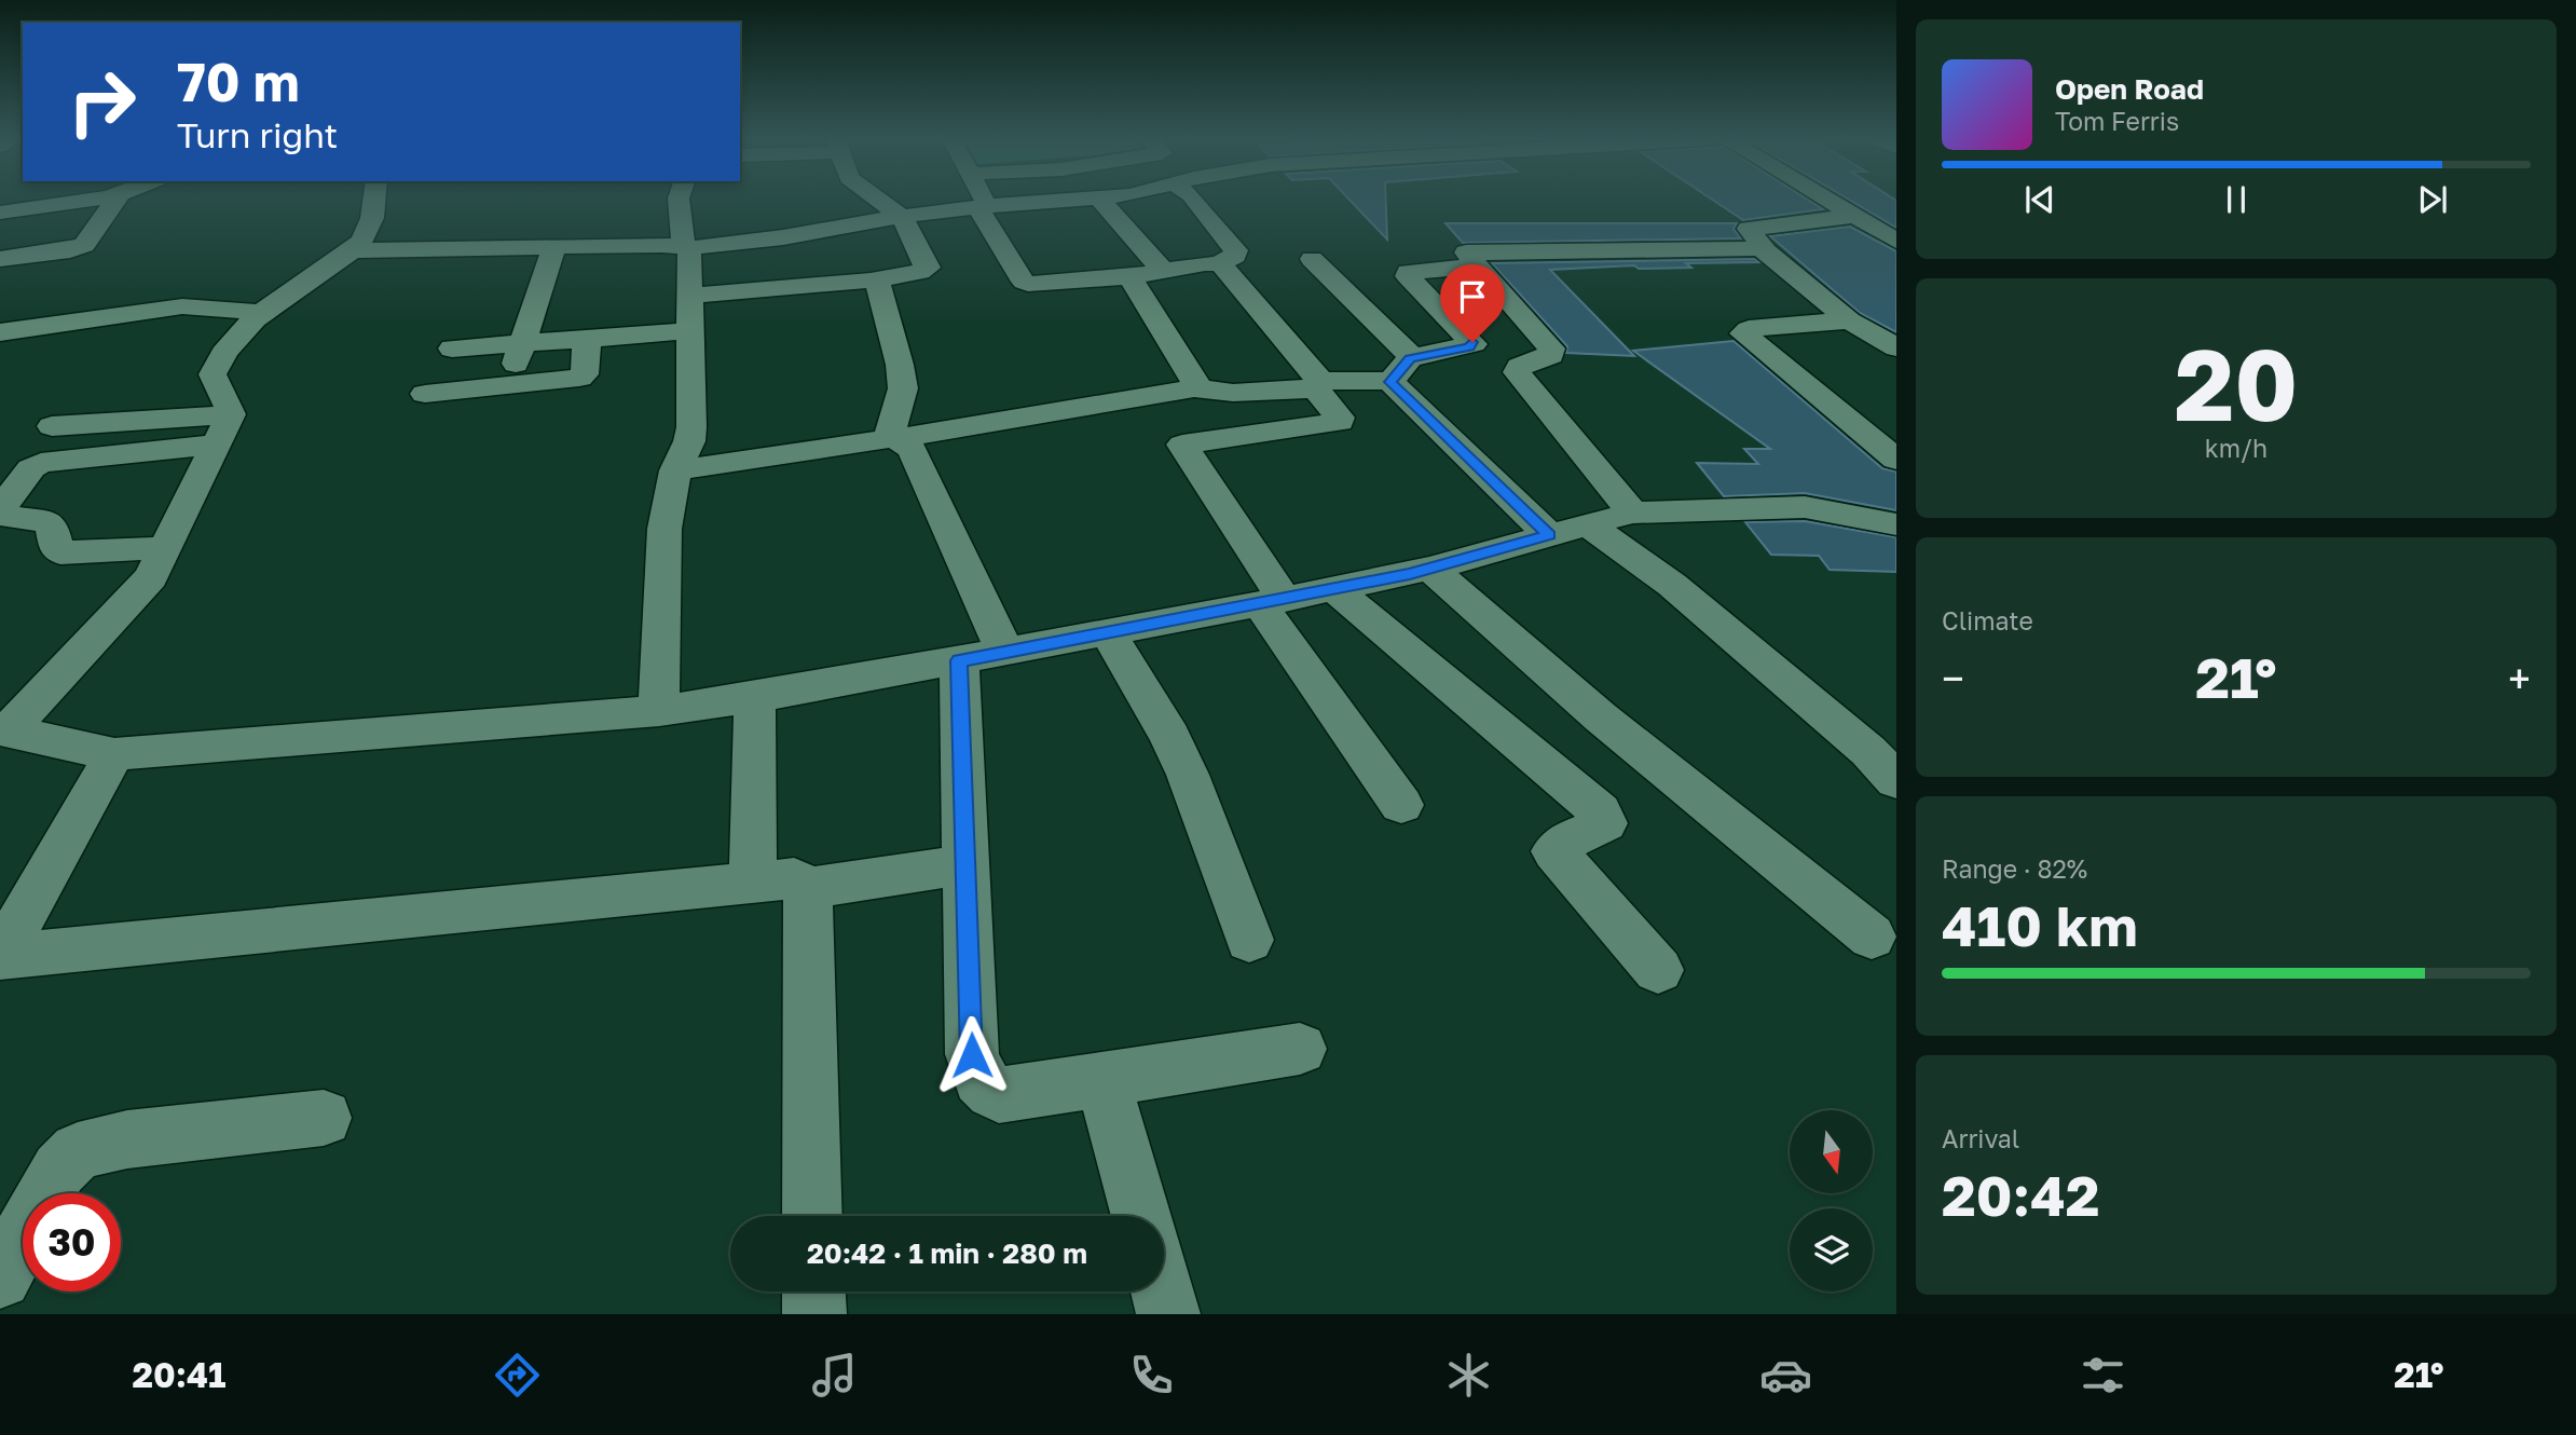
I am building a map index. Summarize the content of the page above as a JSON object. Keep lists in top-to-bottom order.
{
  "north": "bottom",
  "page": {
    "turn": ["70 m", "Turn right"],
    "song": ["Open Road", "Tom Ferris"],
    "tile": [
      ["20", "km/h"],
      "Climate",
      ["Range · 82%", "410 km"],
      ["Arrival", "20:42"]
    ],
    "heat": ["−", "21°", "+"],
    "limit": "30",
    "trip": "20:42 · 1 min · 280 m",
    "tabs": ["20:41", "21°"]
  }
}
